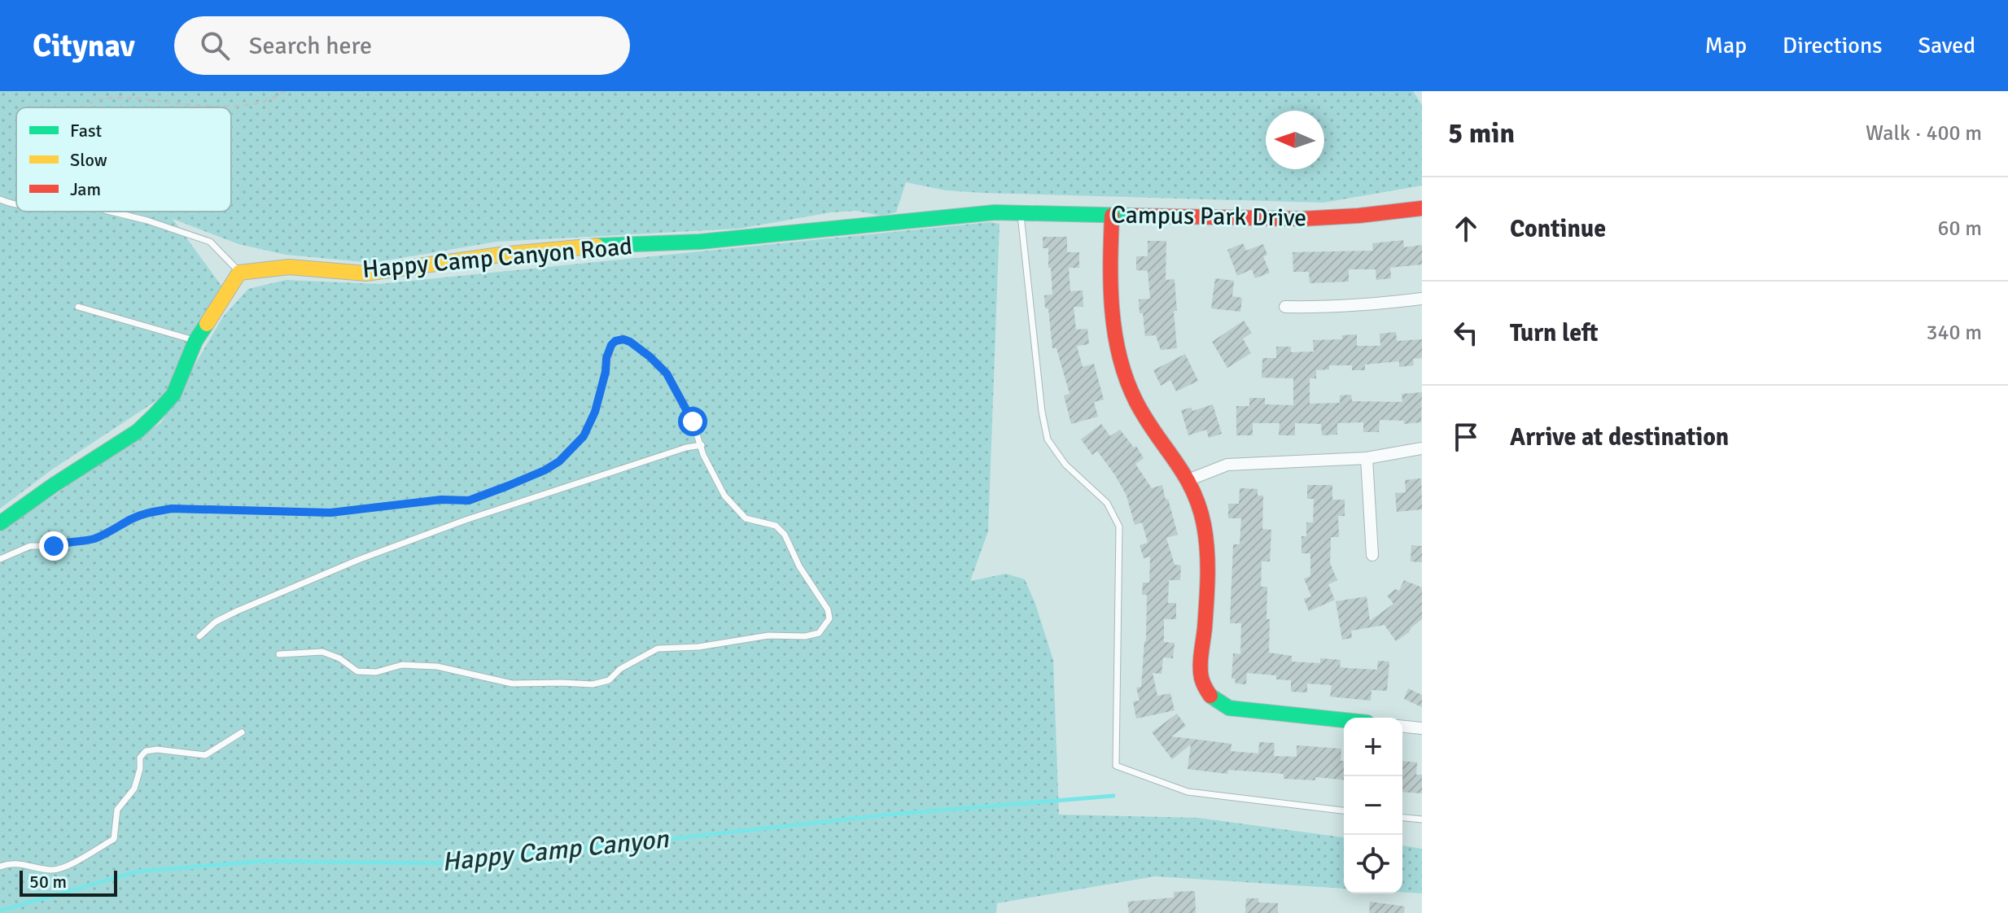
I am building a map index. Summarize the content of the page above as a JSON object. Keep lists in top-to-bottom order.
{
  "streets": {
    "street": ["Campus Park Drive", "Happy Camp Canyon Road"]
  },
  "crossings": [
    ["Campus Park Drive", "Happy Camp Canyon Road"]
  ],
  "water": ["Happy Camp Canyon"],
  "legend": ["Fast", "Slow", "Jam"],
  "scale_bar": "50 m",
  "north": "left",
  "page": {
    "header": "Citynav",
    "search": "Search here",
    "nav": ["Map", "Directions", "Saved"],
    "heading": ["5 min", "Walk · 400 m"],
    "list": [
      ["Continue", "60 m"],
      ["Turn left", "340 m"],
      "Arrive at destination"
    ],
    "map_buttons": ["+", "−"],
    "scale": "50 m"
  }
}
